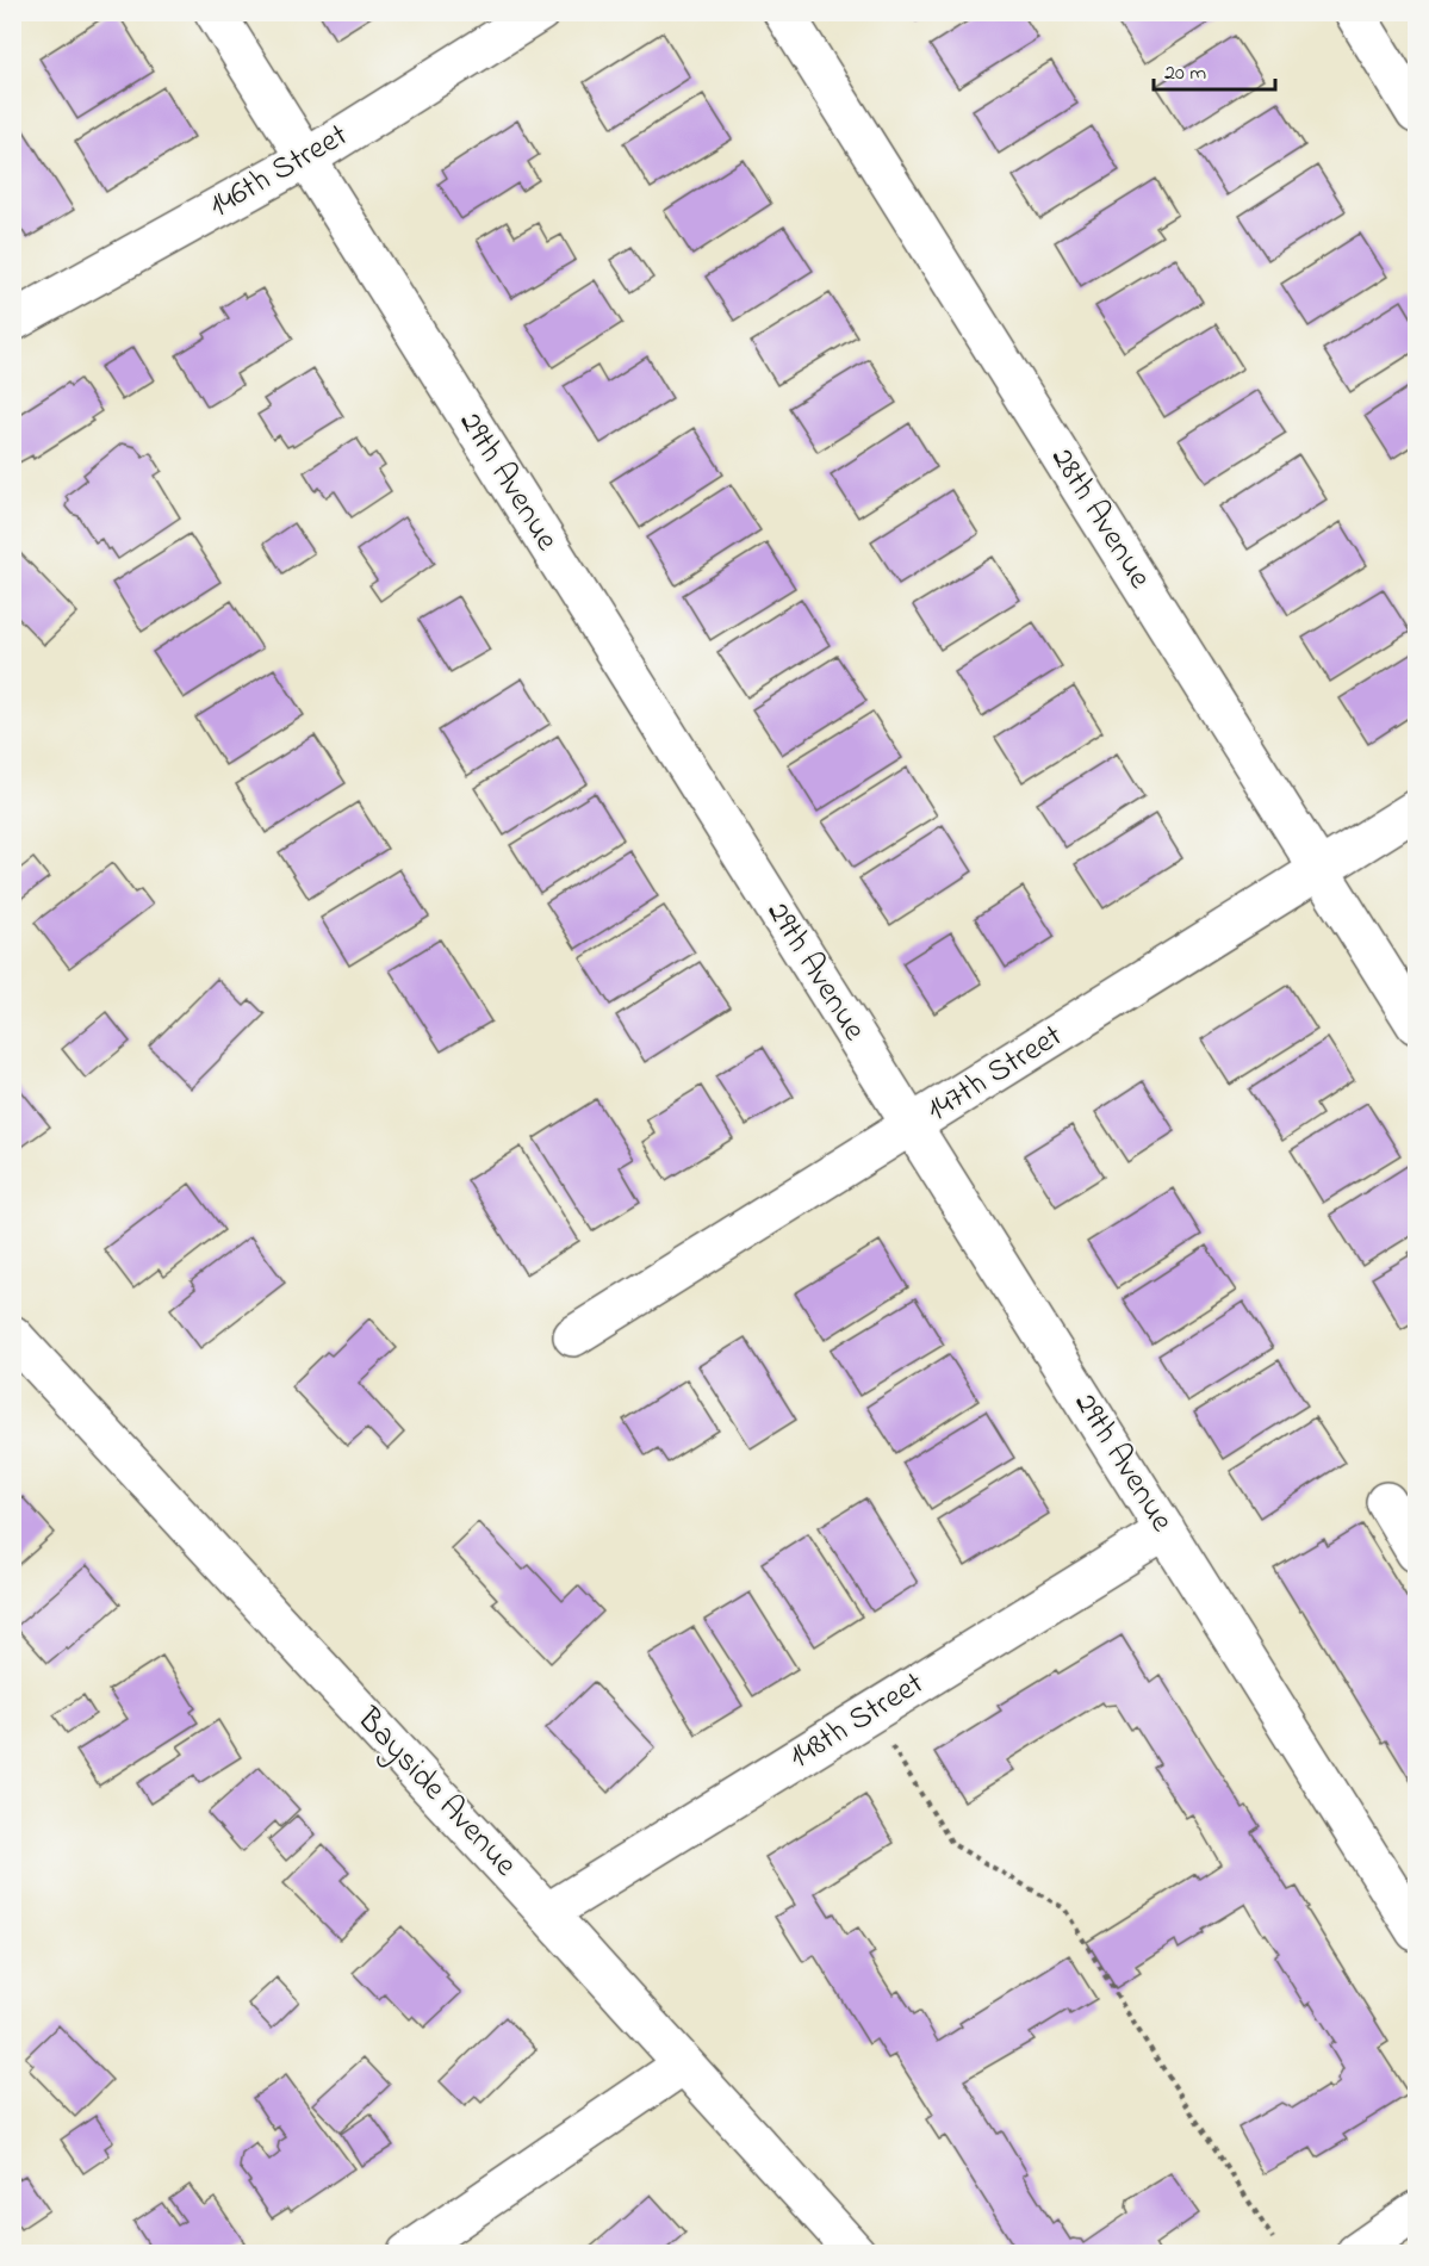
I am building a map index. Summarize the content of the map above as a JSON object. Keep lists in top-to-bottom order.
{
  "streets": {
    "street": [
      "146th Street",
      "29th Avenue",
      "28th Avenue",
      "147th Street",
      "148th Street",
      "Bayside Avenue"
    ]
  },
  "crossings": [
    ["146th Street", "29th Avenue"],
    ["29th Avenue", "147th Street"],
    ["29th Avenue", "148th Street"],
    ["28th Avenue", "147th Street"],
    ["148th Street", "Bayside Avenue"]
  ],
  "scale_bar": "20 m"
}
